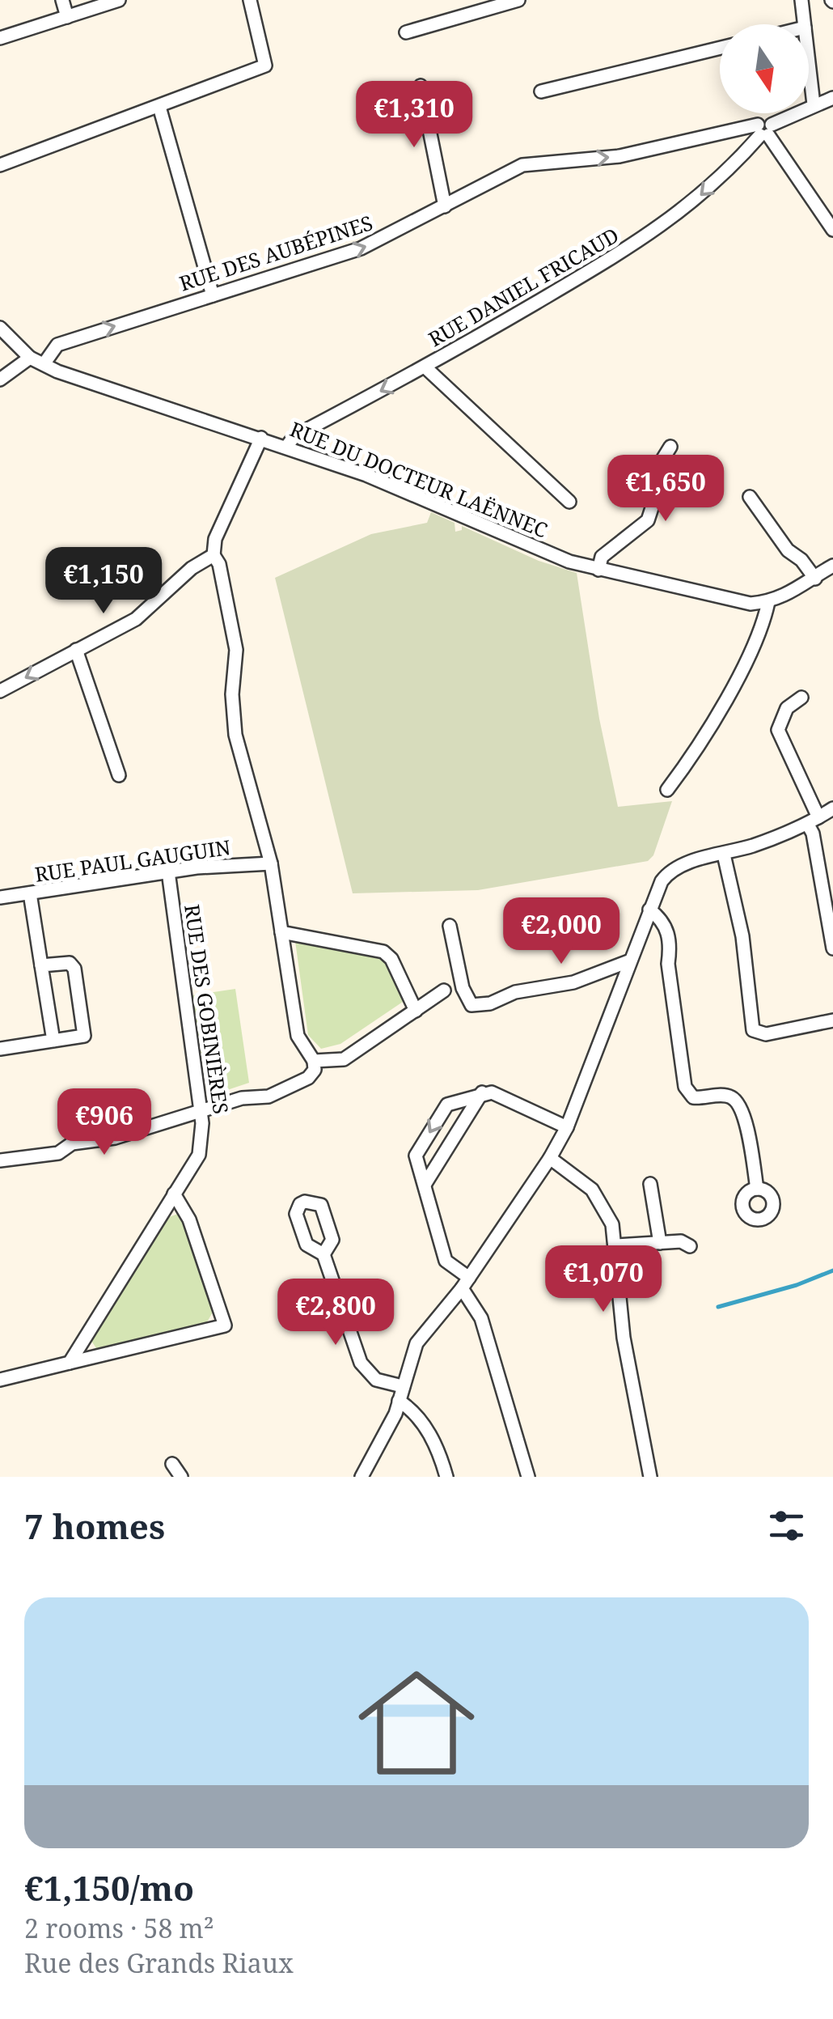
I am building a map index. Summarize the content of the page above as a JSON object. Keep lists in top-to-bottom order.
{
  "streets": {
    "street": [
      "RUE DES AUBÉPINES",
      "RUE DANIEL FRICAUD",
      "RUE DU DOCTEUR LAËNNEC",
      "RUE PAUL GAUGUIN",
      "RUE DES GOBINIÈRES"
    ]
  },
  "crossings": [
    ["RUE DES AUBÉPINES", "RUE DANIEL FRICAUD"],
    ["RUE DES AUBÉPINES", "RUE DU DOCTEUR LAËNNEC"],
    ["RUE DANIEL FRICAUD", "RUE DU DOCTEUR LAËNNEC"],
    ["RUE PAUL GAUGUIN", "RUE DES GOBINIÈRES"]
  ],
  "one_way": ["RUE DES AUBÉPINES", "RUE DANIEL FRICAUD"],
  "north": "bottom",
  "page": {
    "price": [
      "€1,310",
      "€1,650",
      "€1,150",
      "€2,000",
      "€906",
      "€1,070",
      "€2,800"
    ],
    "heading": "7 homes",
    "list": [
      {
        "name": "€1,150/mo",
        "note": "2 rooms · 58 m² · Rue des Grands Riaux"
      }
    ]
  }
}
